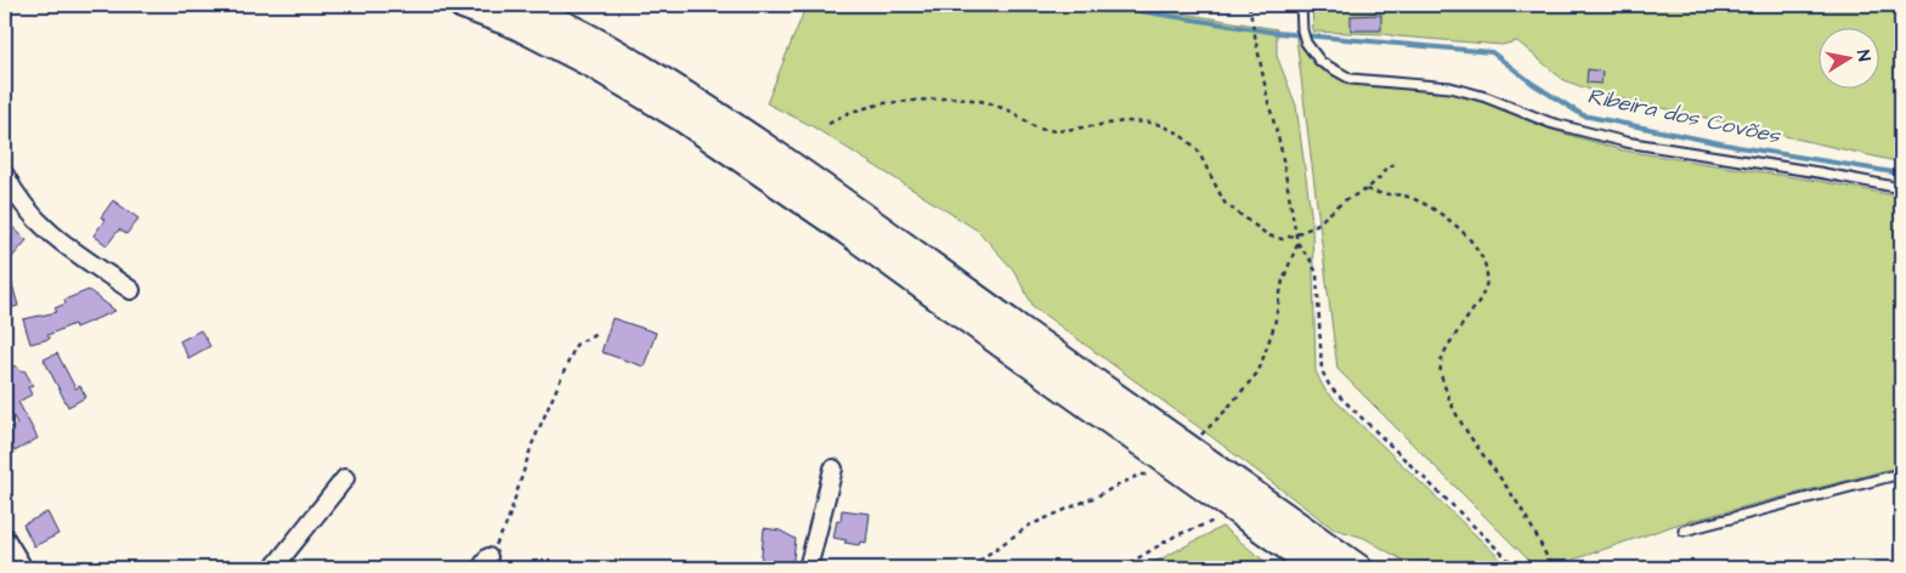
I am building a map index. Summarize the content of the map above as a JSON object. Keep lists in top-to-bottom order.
{
  "water": ["Ribeira dos Covões"],
  "north": "right"
}
